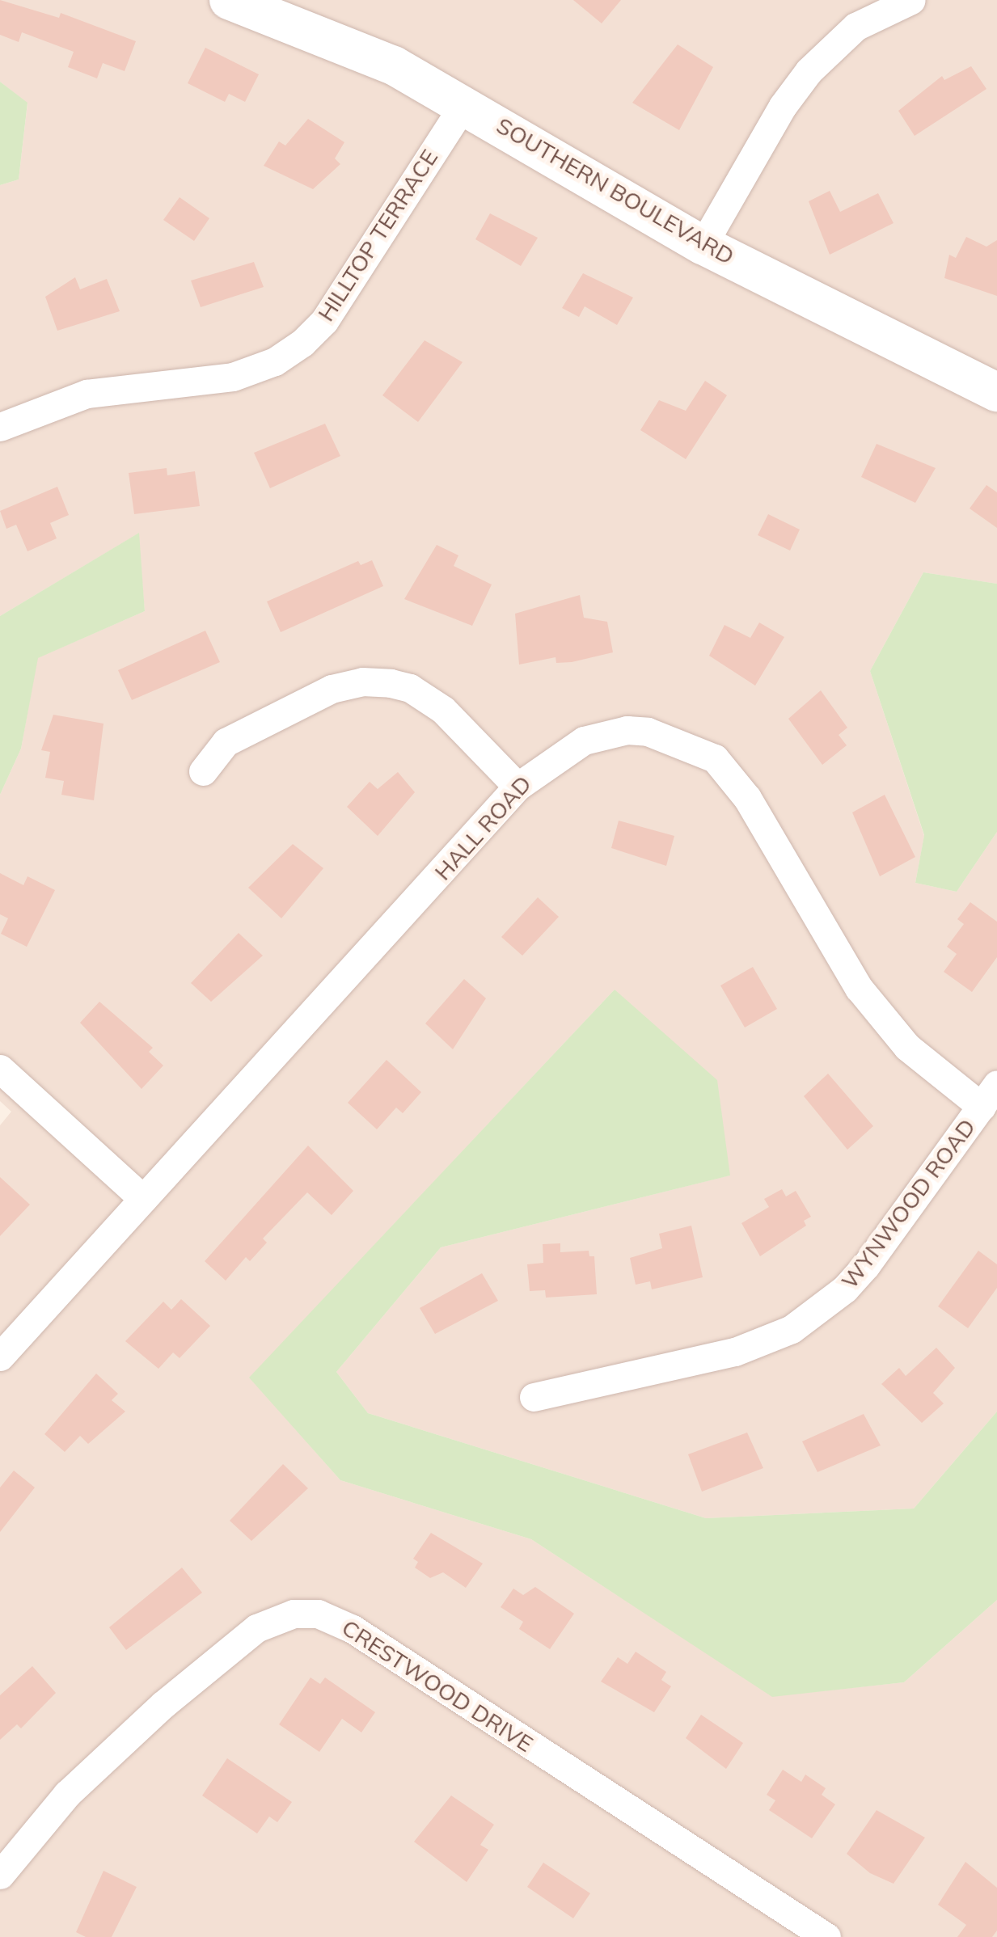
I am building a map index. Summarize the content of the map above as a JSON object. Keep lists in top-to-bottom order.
{
  "streets": {
    "main road": ["SOUTHERN BOULEVARD"],
    "street": [
      "HILLTOP TERRACE",
      "HALL ROAD",
      "WYNWOOD ROAD",
      "CRESTWOOD DRIVE"
    ]
  },
  "crossings": [
    ["SOUTHERN BOULEVARD", "HILLTOP TERRACE"],
    ["HALL ROAD", "WYNWOOD ROAD"]
  ]
}
